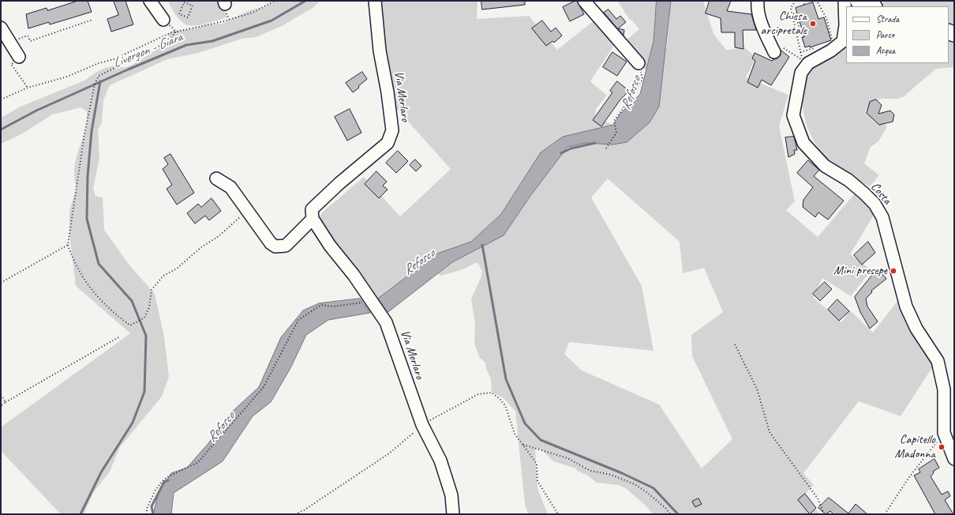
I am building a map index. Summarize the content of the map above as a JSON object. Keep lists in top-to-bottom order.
{
  "streets": {
    "street": ["Via Merlaro", "Costa"]
  },
  "water": ["Livergon - Giara", "Refosco"],
  "places": ["Chiesa arcipretale", "Mini presepe", "Capitello Madonna"],
  "legend": ["Strada", "Parco", "Acqua"]
}
